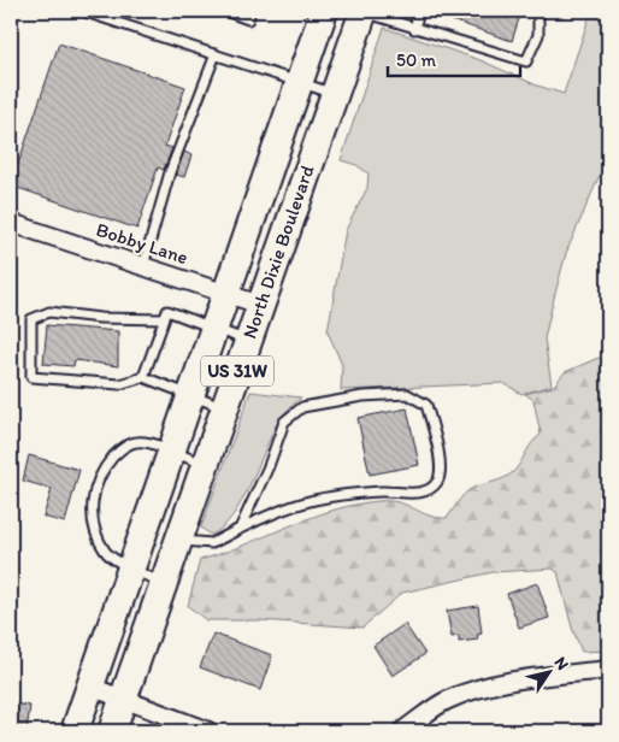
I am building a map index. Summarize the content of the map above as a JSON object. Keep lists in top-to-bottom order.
{
  "streets": {
    "highway": ["North Dixie Boulevard", "US 31W"],
    "street": ["Bobby Lane"]
  },
  "crossings": [
    ["Bobby Lane", "North Dixie Boulevard"]
  ],
  "scale_bar": "50 m",
  "north": "top right"
}
